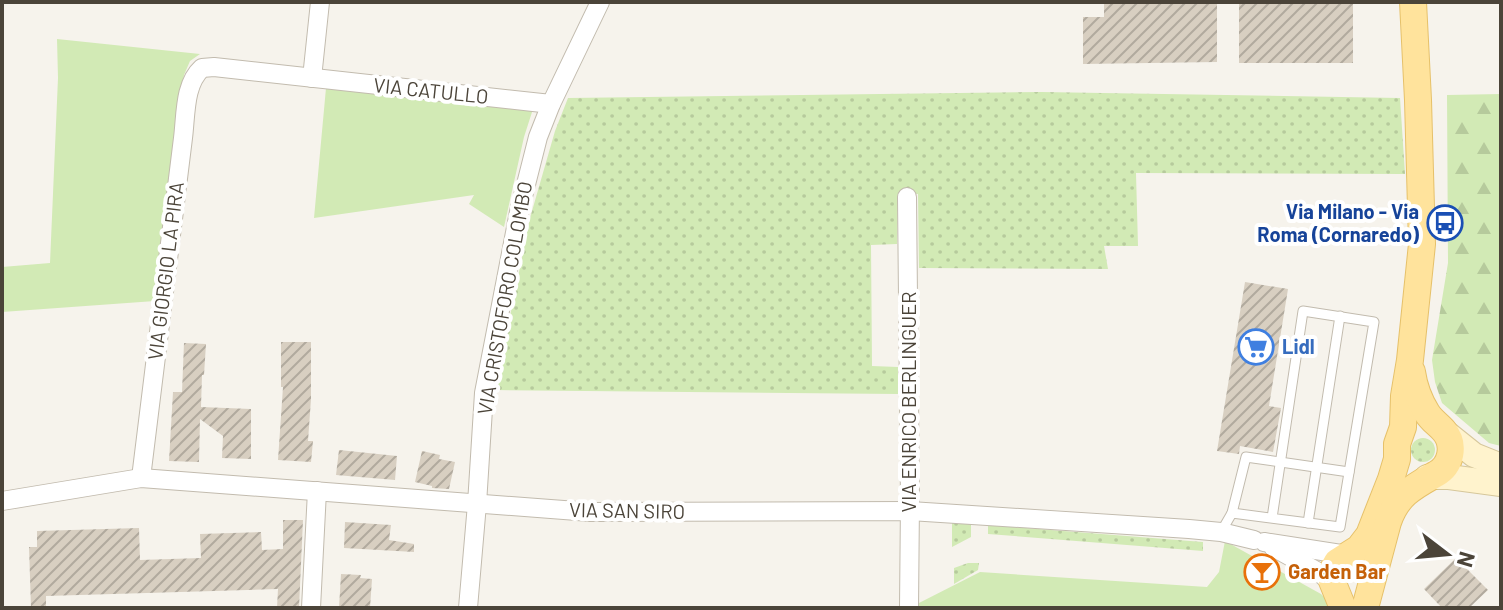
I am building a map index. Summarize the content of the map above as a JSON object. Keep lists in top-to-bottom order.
{
  "streets": {
    "street": [
      "VIA CATULLO",
      "VIA GIORGIO LA PIRA",
      "VIA CRISTOFORO COLOMBO",
      "VIA ENRICO BERLINGUER",
      "VIA SAN SIRO"
    ]
  },
  "crossings": [
    ["VIA CATULLO", "VIA GIORGIO LA PIRA"],
    ["VIA CATULLO", "VIA CRISTOFORO COLOMBO"],
    ["VIA GIORGIO LA PIRA", "VIA SAN SIRO"],
    ["VIA CRISTOFORO COLOMBO", "VIA SAN SIRO"],
    ["VIA ENRICO BERLINGUER", "VIA SAN SIRO"]
  ],
  "places": {
    "bus stop": ["Via Milano - Via Roma (Cornaredo)"],
    "supermarket": ["Lidl"],
    "bar": ["Garden Bar"]
  },
  "north": "right"
}
